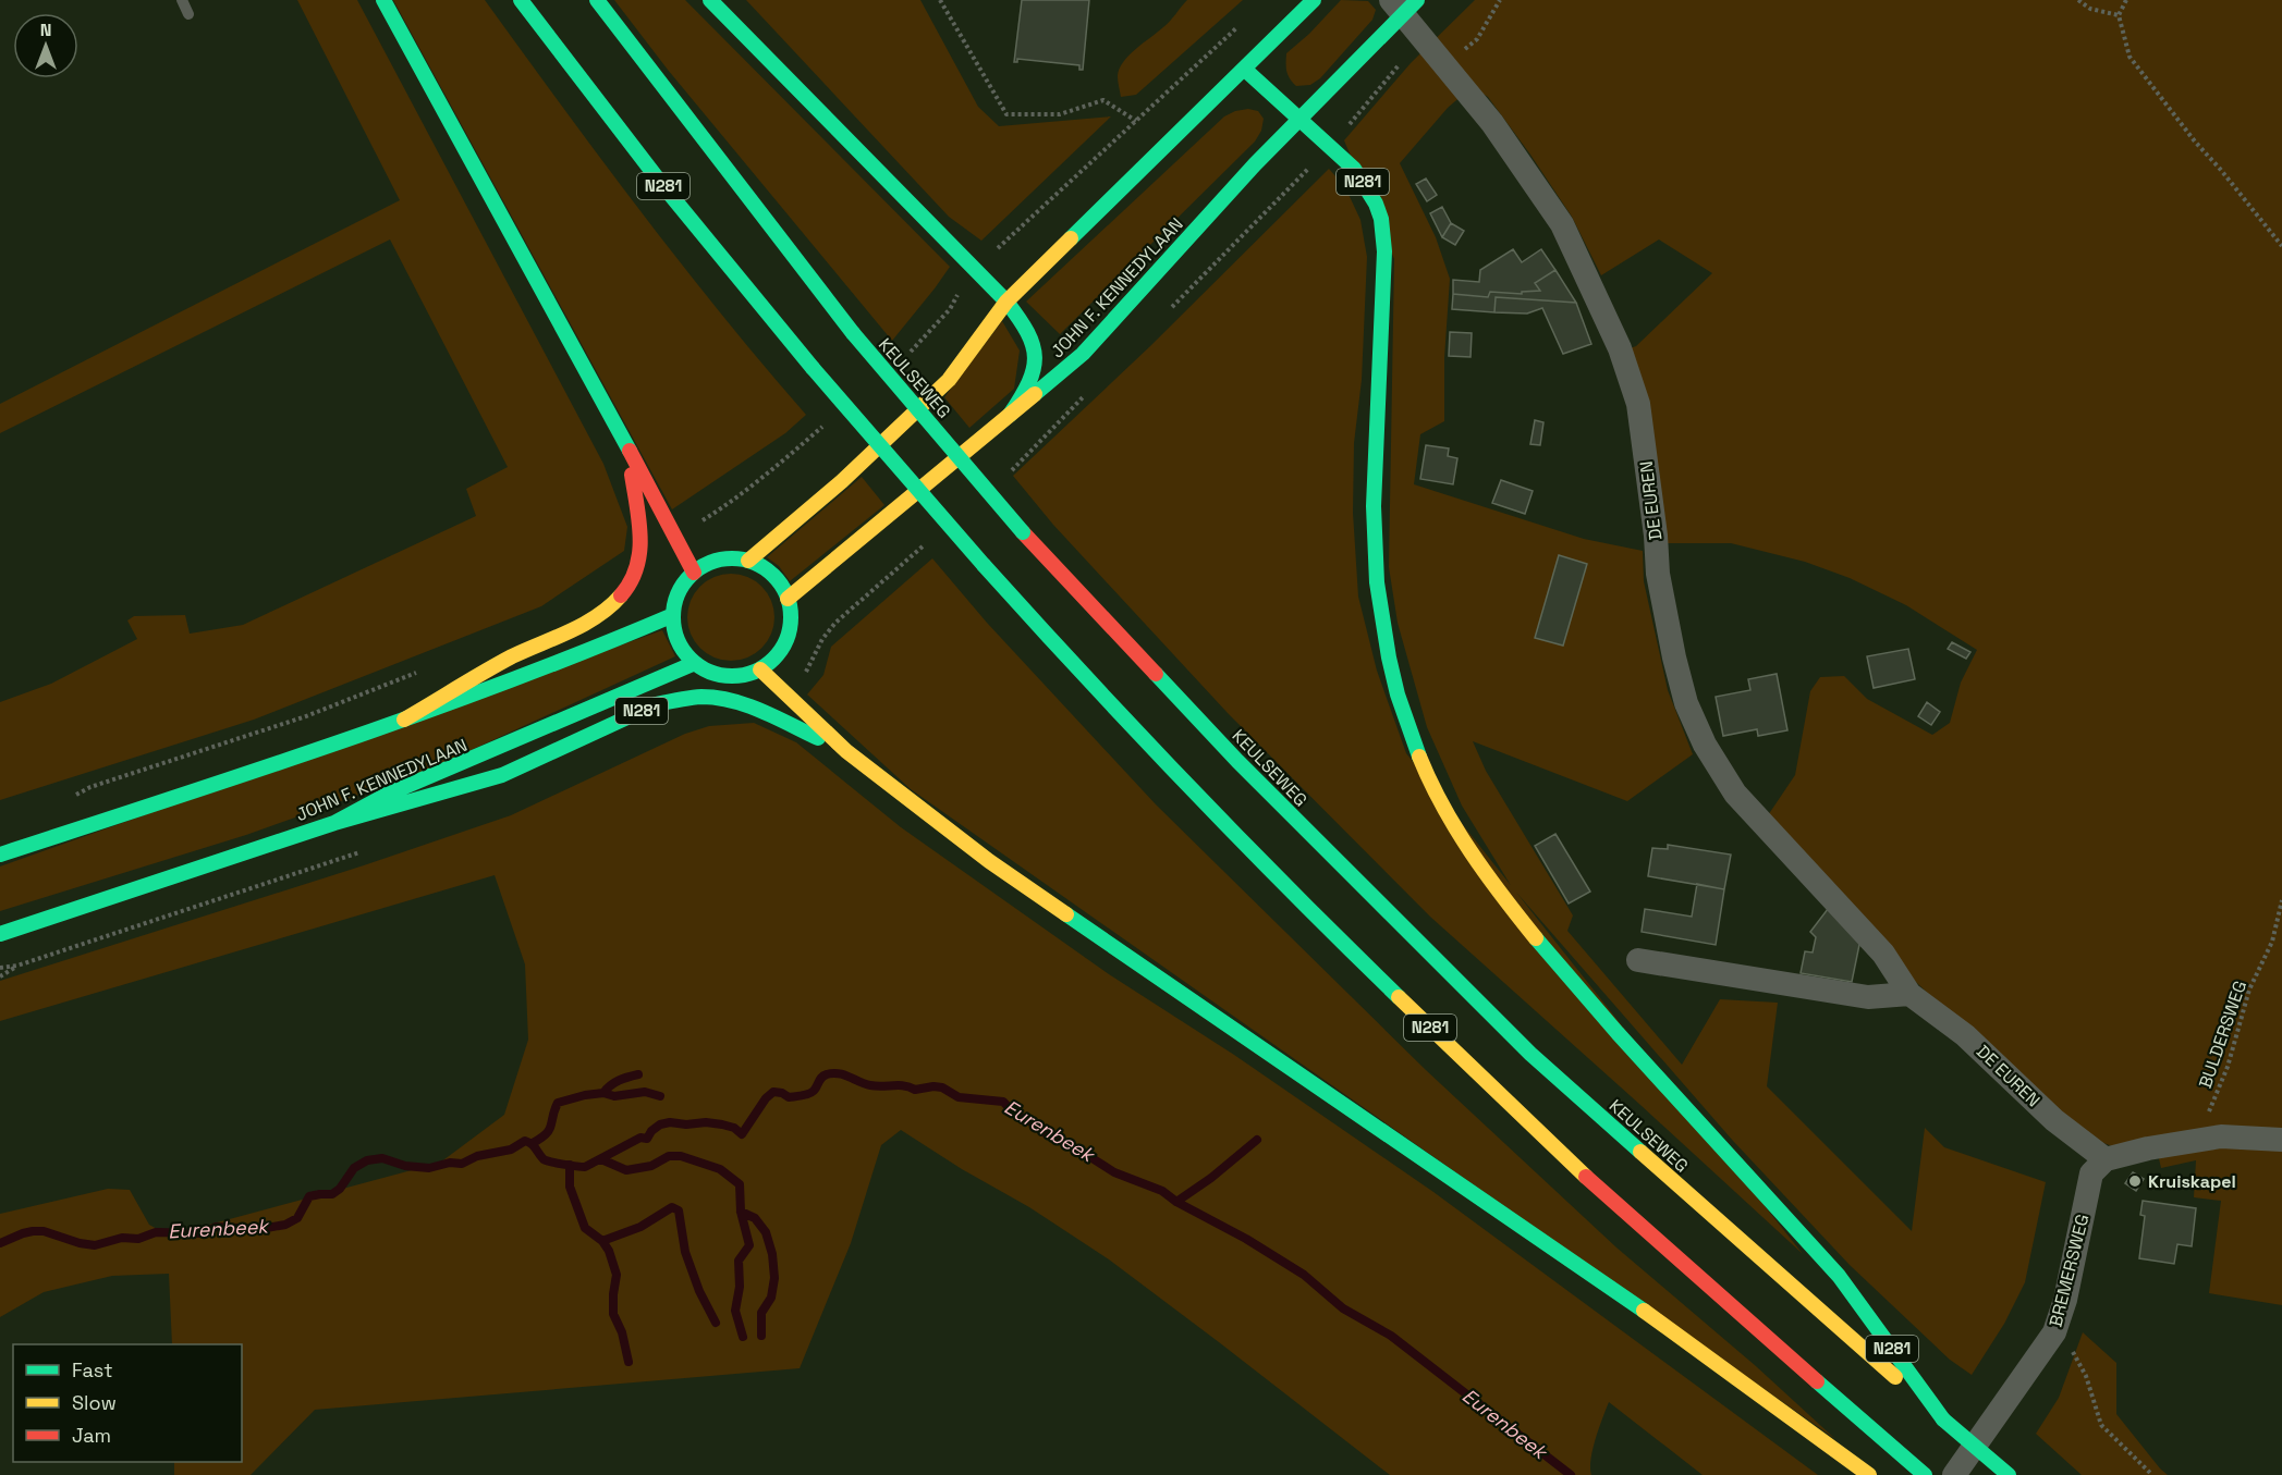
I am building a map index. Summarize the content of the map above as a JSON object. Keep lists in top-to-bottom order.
{
  "streets": {
    "main road": ["N281", "JOHN F. KENNEDYLAAN", "KEULSEWEG"],
    "street": ["DE EUREN", "BREMERSWEG"],
    "path": ["BULDERSWEG"]
  },
  "crossings": [
    ["N281", "JOHN F. KENNEDYLAAN"],
    ["N281", "KEULSEWEG"],
    ["JOHN F. KENNEDYLAAN", "DE EUREN"],
    ["DE EUREN", "BREMERSWEG"]
  ],
  "water": ["Eurenbeek"],
  "places": ["Kruiskapel"],
  "legend": ["Fast", "Slow", "Jam"],
  "north": "top"
}
